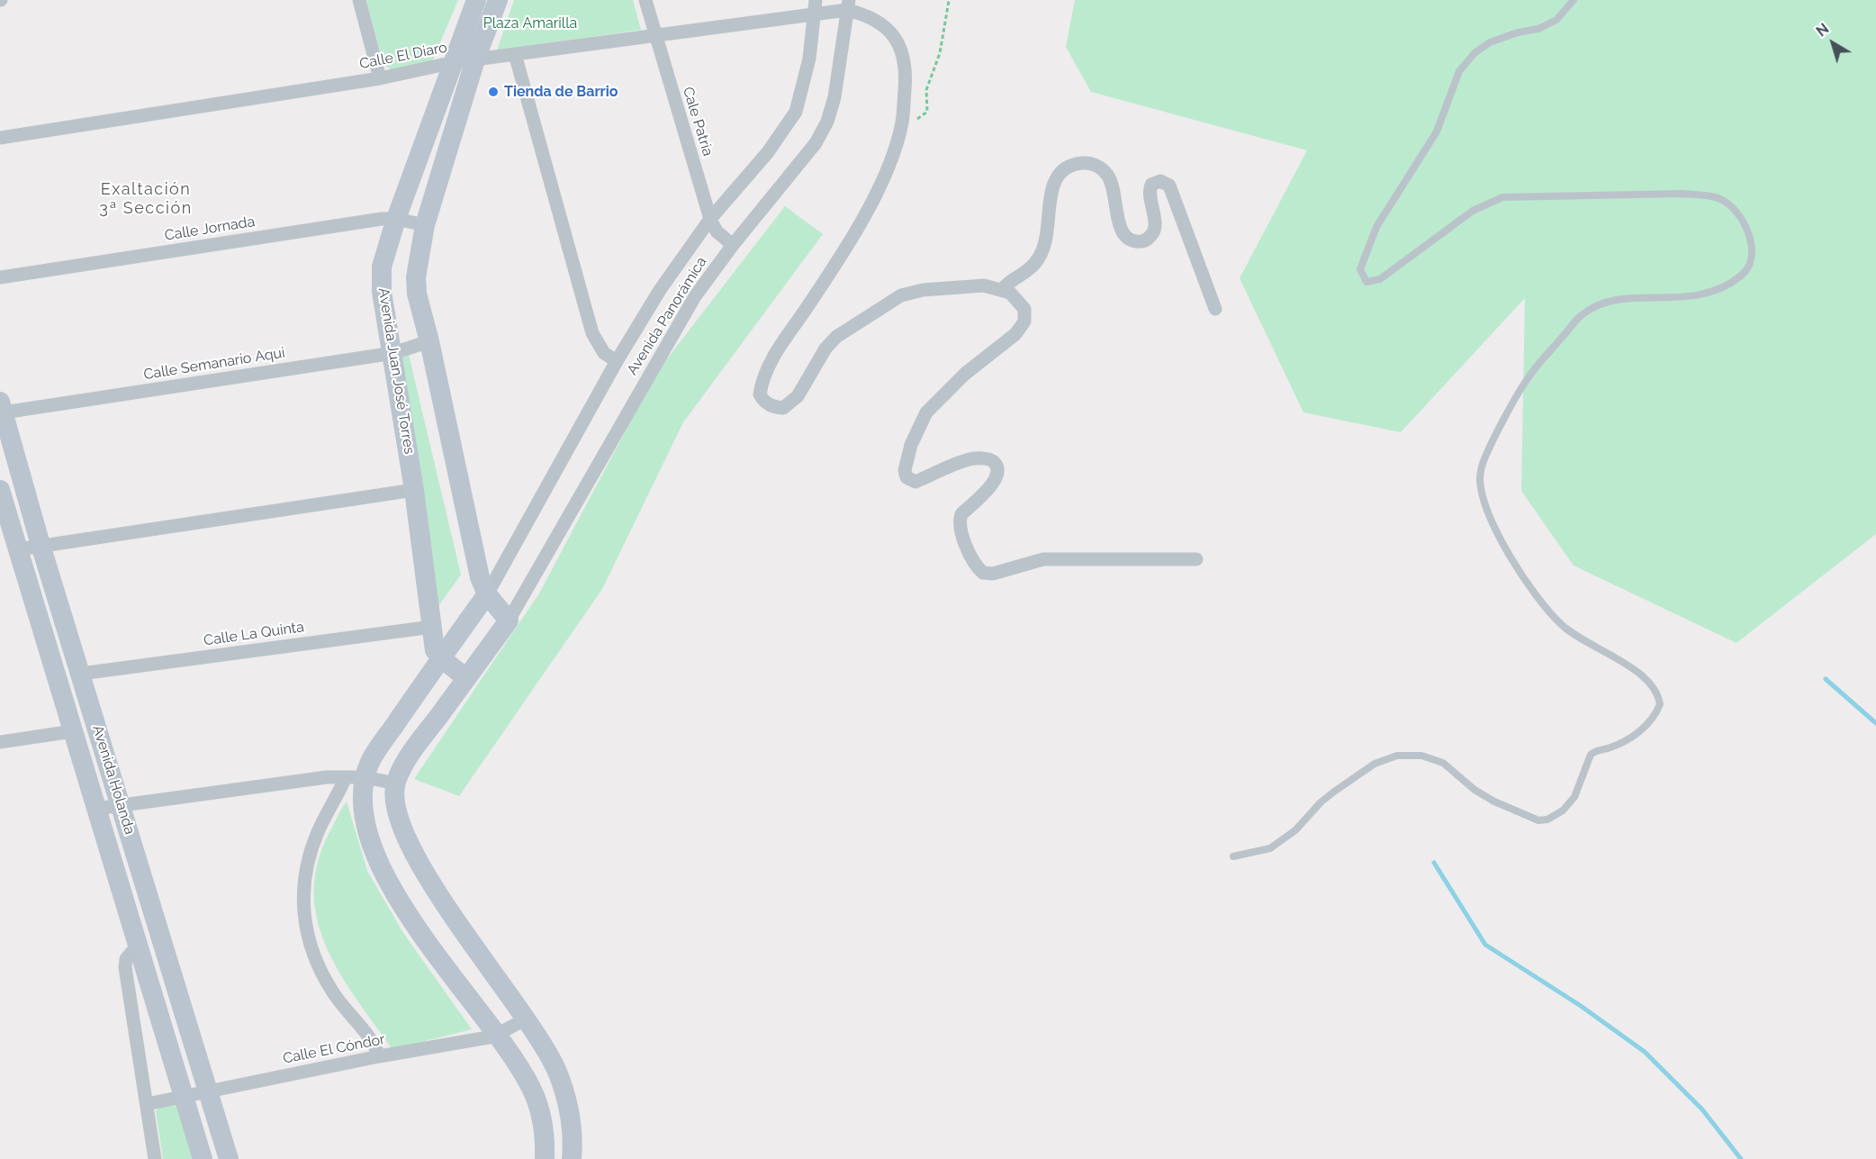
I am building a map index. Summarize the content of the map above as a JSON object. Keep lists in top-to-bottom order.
{
  "streets": {
    "street": [
      "Calle El Diaro",
      "Cale Patria",
      "Calle Jornada",
      "Avenida Panorámica",
      "Calle Semanario Aqui",
      "Avenida Juan José Torres",
      "Calle La Quinta",
      "Avenida Holanda",
      "Calle El Cóndor"
    ]
  },
  "crossings": [
    ["Calle El Diaro", "Cale Patria"],
    ["Calle El Diaro", "Avenida Panorámica"],
    ["Calle El Diaro", "Avenida Juan José Torres"],
    ["Cale Patria", "Avenida Panorámica"],
    ["Calle Jornada", "Avenida Juan José Torres"],
    ["Calle Semanario Aqui", "Avenida Juan José Torres"],
    ["Calle Semanario Aqui", "Avenida Holanda"],
    ["Avenida Juan José Torres", "Calle La Quinta"],
    ["Calle La Quinta", "Avenida Holanda"],
    ["Avenida Holanda", "Calle El Cóndor"]
  ],
  "districts": ["Exaltación 3ª Sección"],
  "parks": ["Plaza Amarilla"],
  "places": ["Tienda de Barrio"],
  "north": "top left"
}
